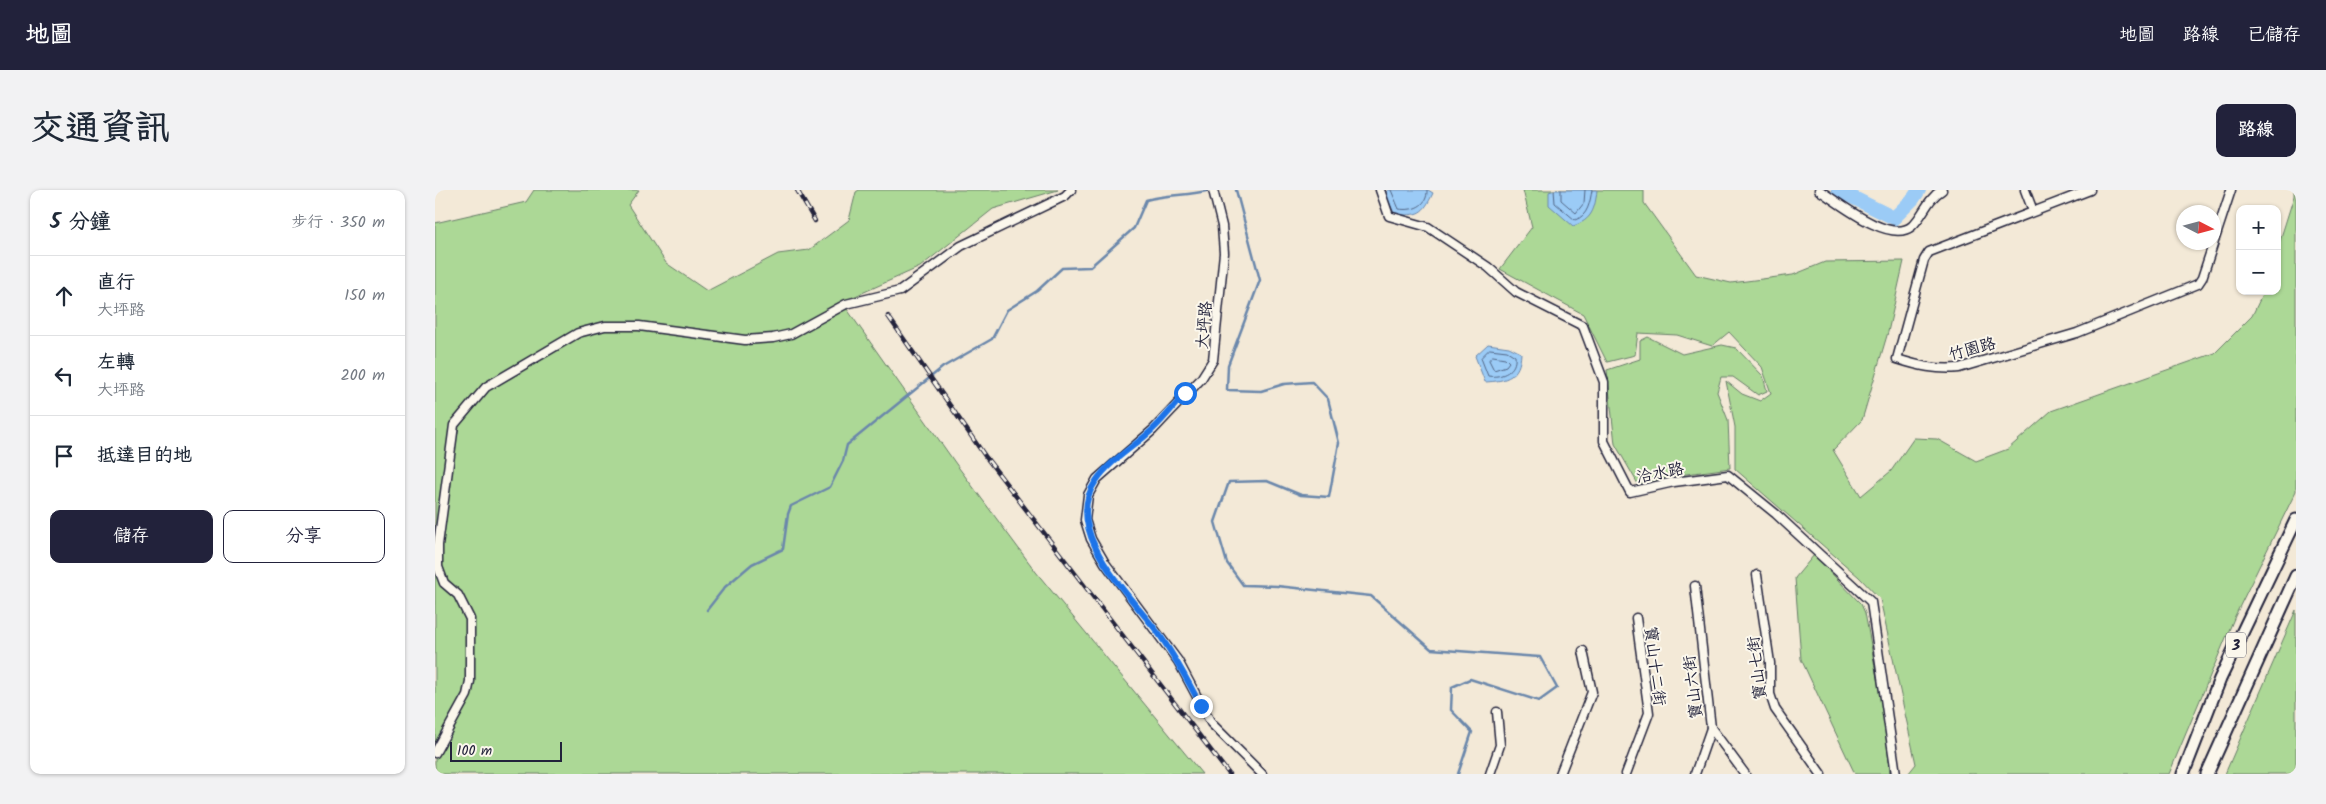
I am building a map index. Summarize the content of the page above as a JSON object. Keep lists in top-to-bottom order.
{
  "streets": {
    "highway": ["3"],
    "street": [
      "大坪路",
      "竹園路",
      "洽水路",
      "寶山十二街",
      "寶山七街",
      "寶山六街"
    ]
  },
  "scale_bar": "100 m",
  "north": "right",
  "page": {
    "header": "地圖",
    "nav": ["地圖", "路線", "已儲存"],
    "title": "交通資訊",
    "buttons": [
      "路線",
      ["儲存", "分享"]
    ],
    "heading": ["5 分鐘", "步行 · 350 m"],
    "map_buttons": ["+", "−"],
    "list": [
      ["直行", "大坪路", "150 m"],
      ["左轉", "大坪路", "200 m"],
      "抵達目的地"
    ],
    "scale": "100 m"
  }
}
